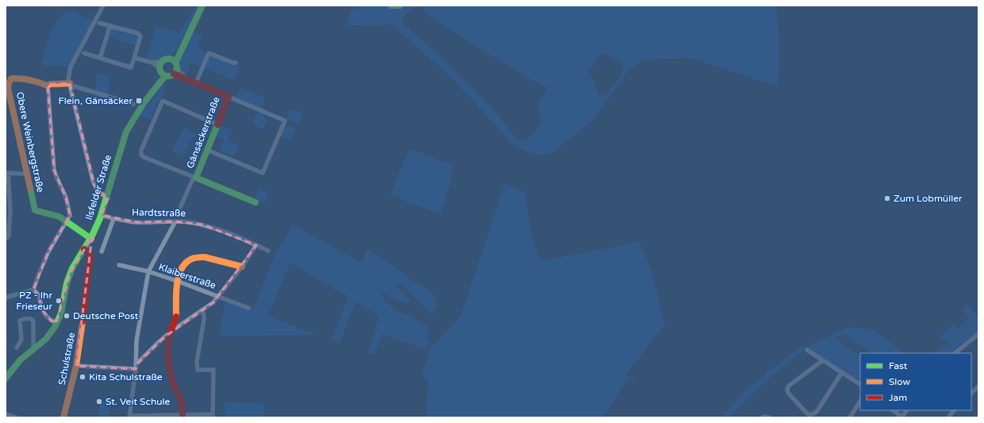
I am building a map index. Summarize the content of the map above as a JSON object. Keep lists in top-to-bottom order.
{
  "streets": {
    "street": [
      "Gänsäckerstraße",
      "Obere Weinbergstraße",
      "Ilsfelder Straße",
      "Hardtstraße",
      "Klaiberstraße",
      "Schulstraße"
    ]
  },
  "crossings": [
    ["Gänsäckerstraße", "Ilsfelder Straße"],
    ["Ilsfelder Straße", "Hardtstraße"],
    ["Ilsfelder Straße", "Schulstraße"]
  ],
  "places": {
    "transit": ["Flein, Gänsäcker"],
    "other": [
      "Zum Lobmüller",
      "PZ - Ihr Frieseur",
      "Deutsche Post",
      "Kita Schulstraße",
      "St. Veit Schule"
    ]
  },
  "legend": ["Fast", "Slow", "Jam"]
}
